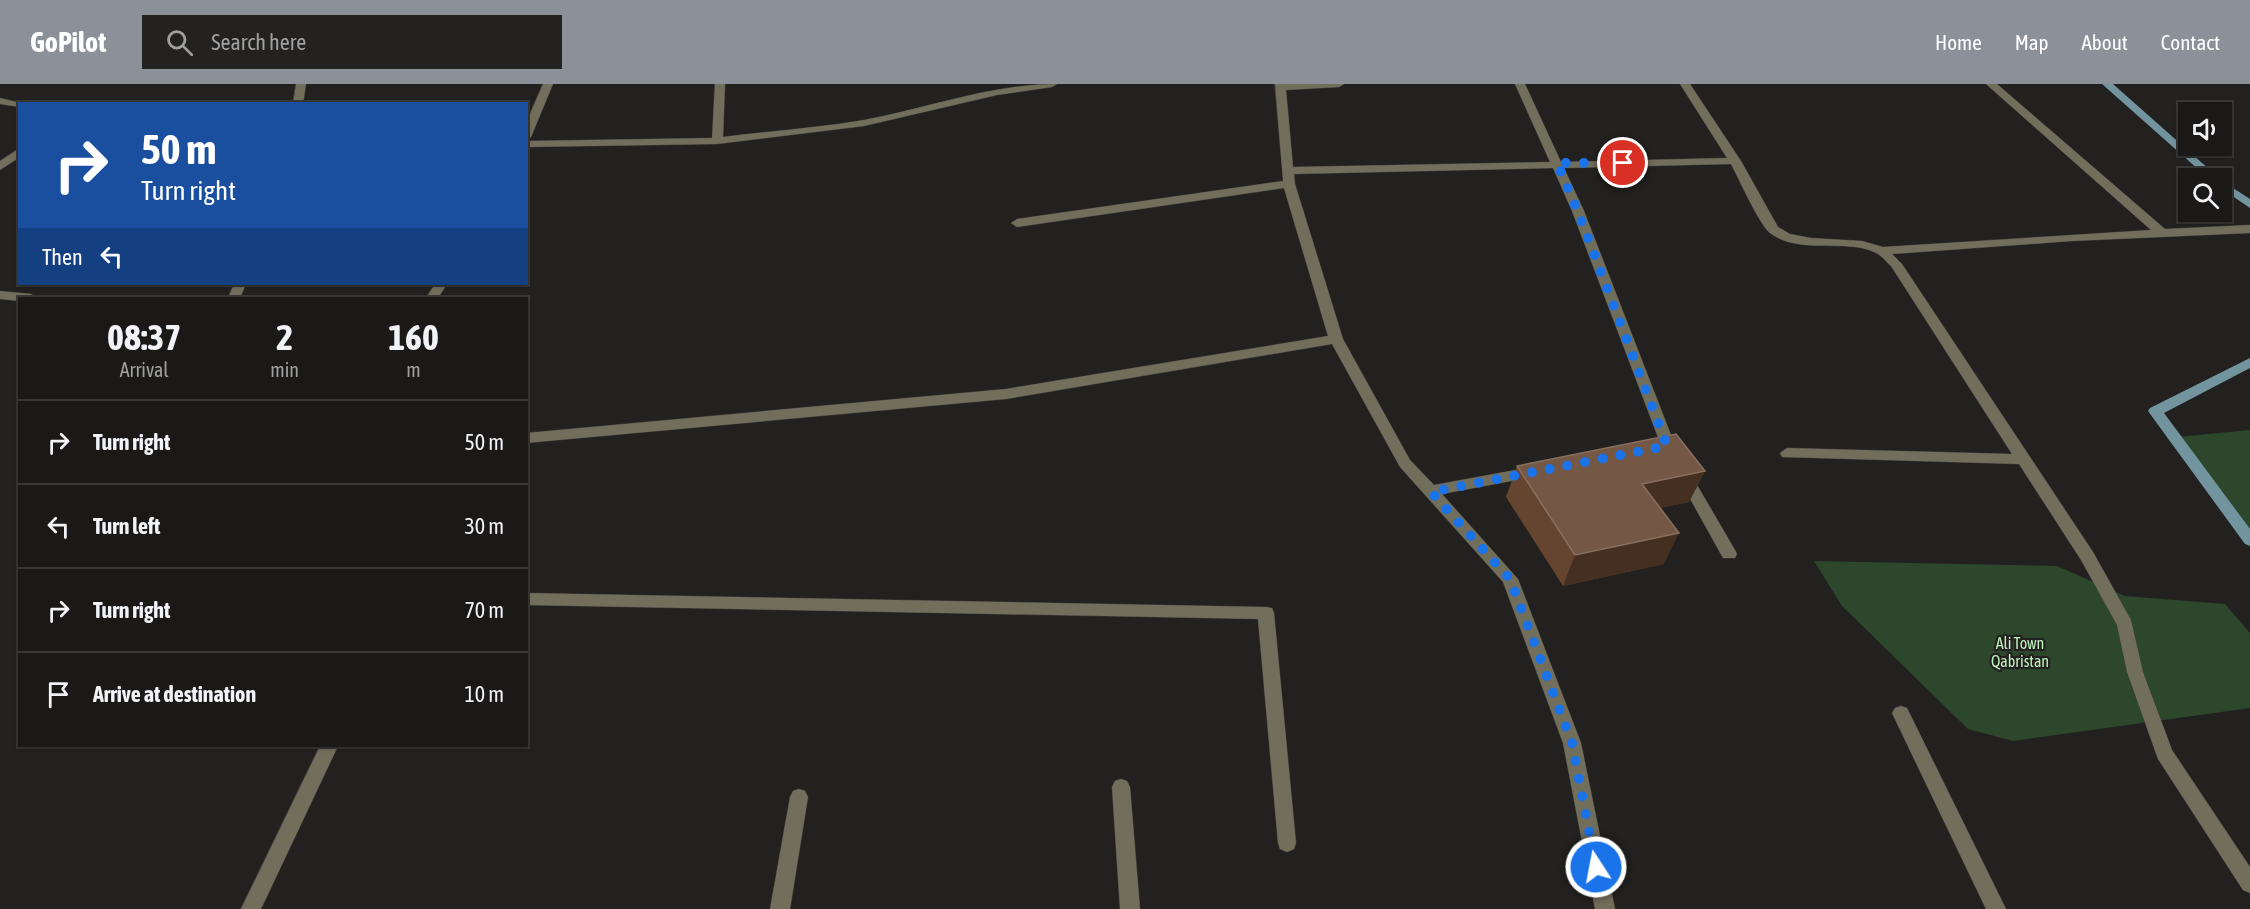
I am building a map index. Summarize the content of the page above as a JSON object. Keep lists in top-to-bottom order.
{
  "parks": ["Ali Town Qabristan"],
  "page": {
    "header": "GoPilot",
    "search": "Search here",
    "nav": [
      "Home",
      "Map",
      "About",
      "Contact"
    ],
    "turn": ["50 m", "Turn right"],
    "then": "Then",
    "eta": [
      "08:37",
      "Arrival",
      "2",
      "min",
      "160",
      "m"
    ],
    "list": [
      {
        "name": "Turn right",
        "value": "50 m"
      },
      {
        "name": "Turn left",
        "value": "30 m"
      },
      {
        "name": "Turn right",
        "value": "70 m"
      },
      {
        "name": "Arrive at destination",
        "value": "10 m"
      }
    ]
  }
}
